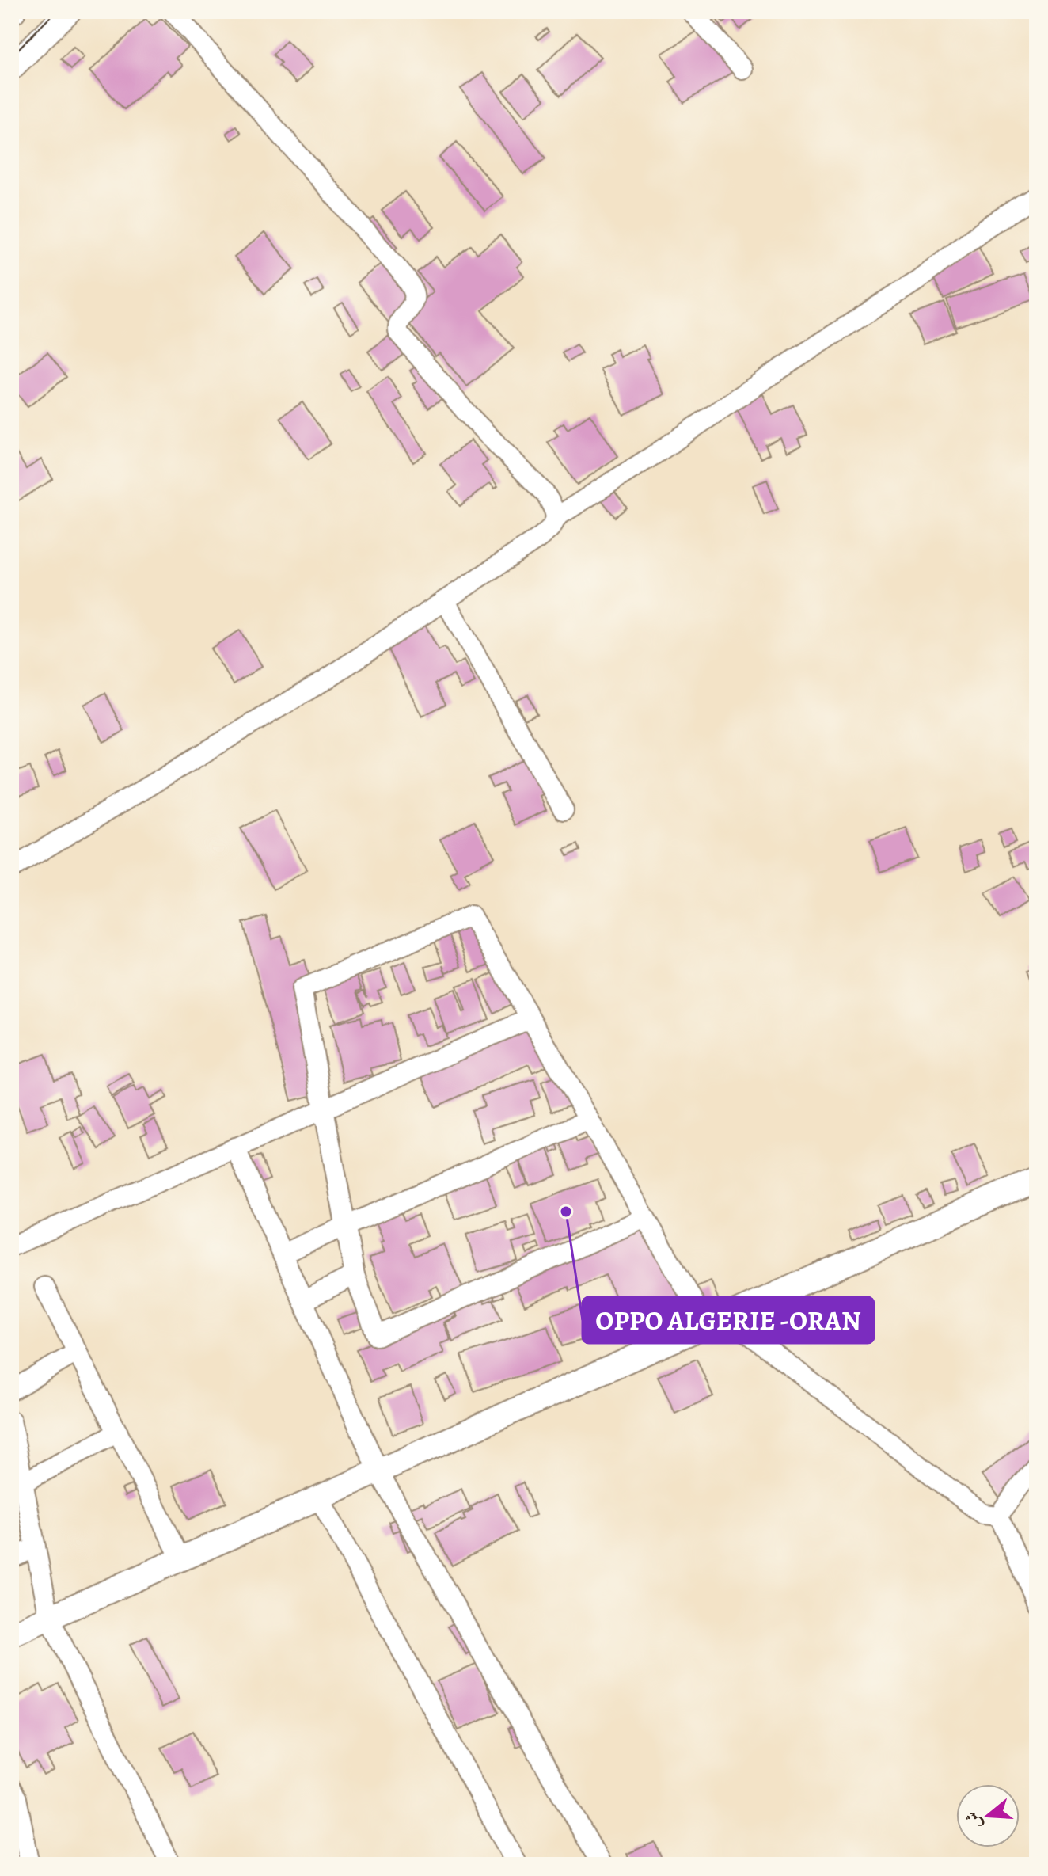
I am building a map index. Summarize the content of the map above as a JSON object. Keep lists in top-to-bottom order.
{
  "places": ["OPPO ALGERIE -ORAN"],
  "north": "left"
}
